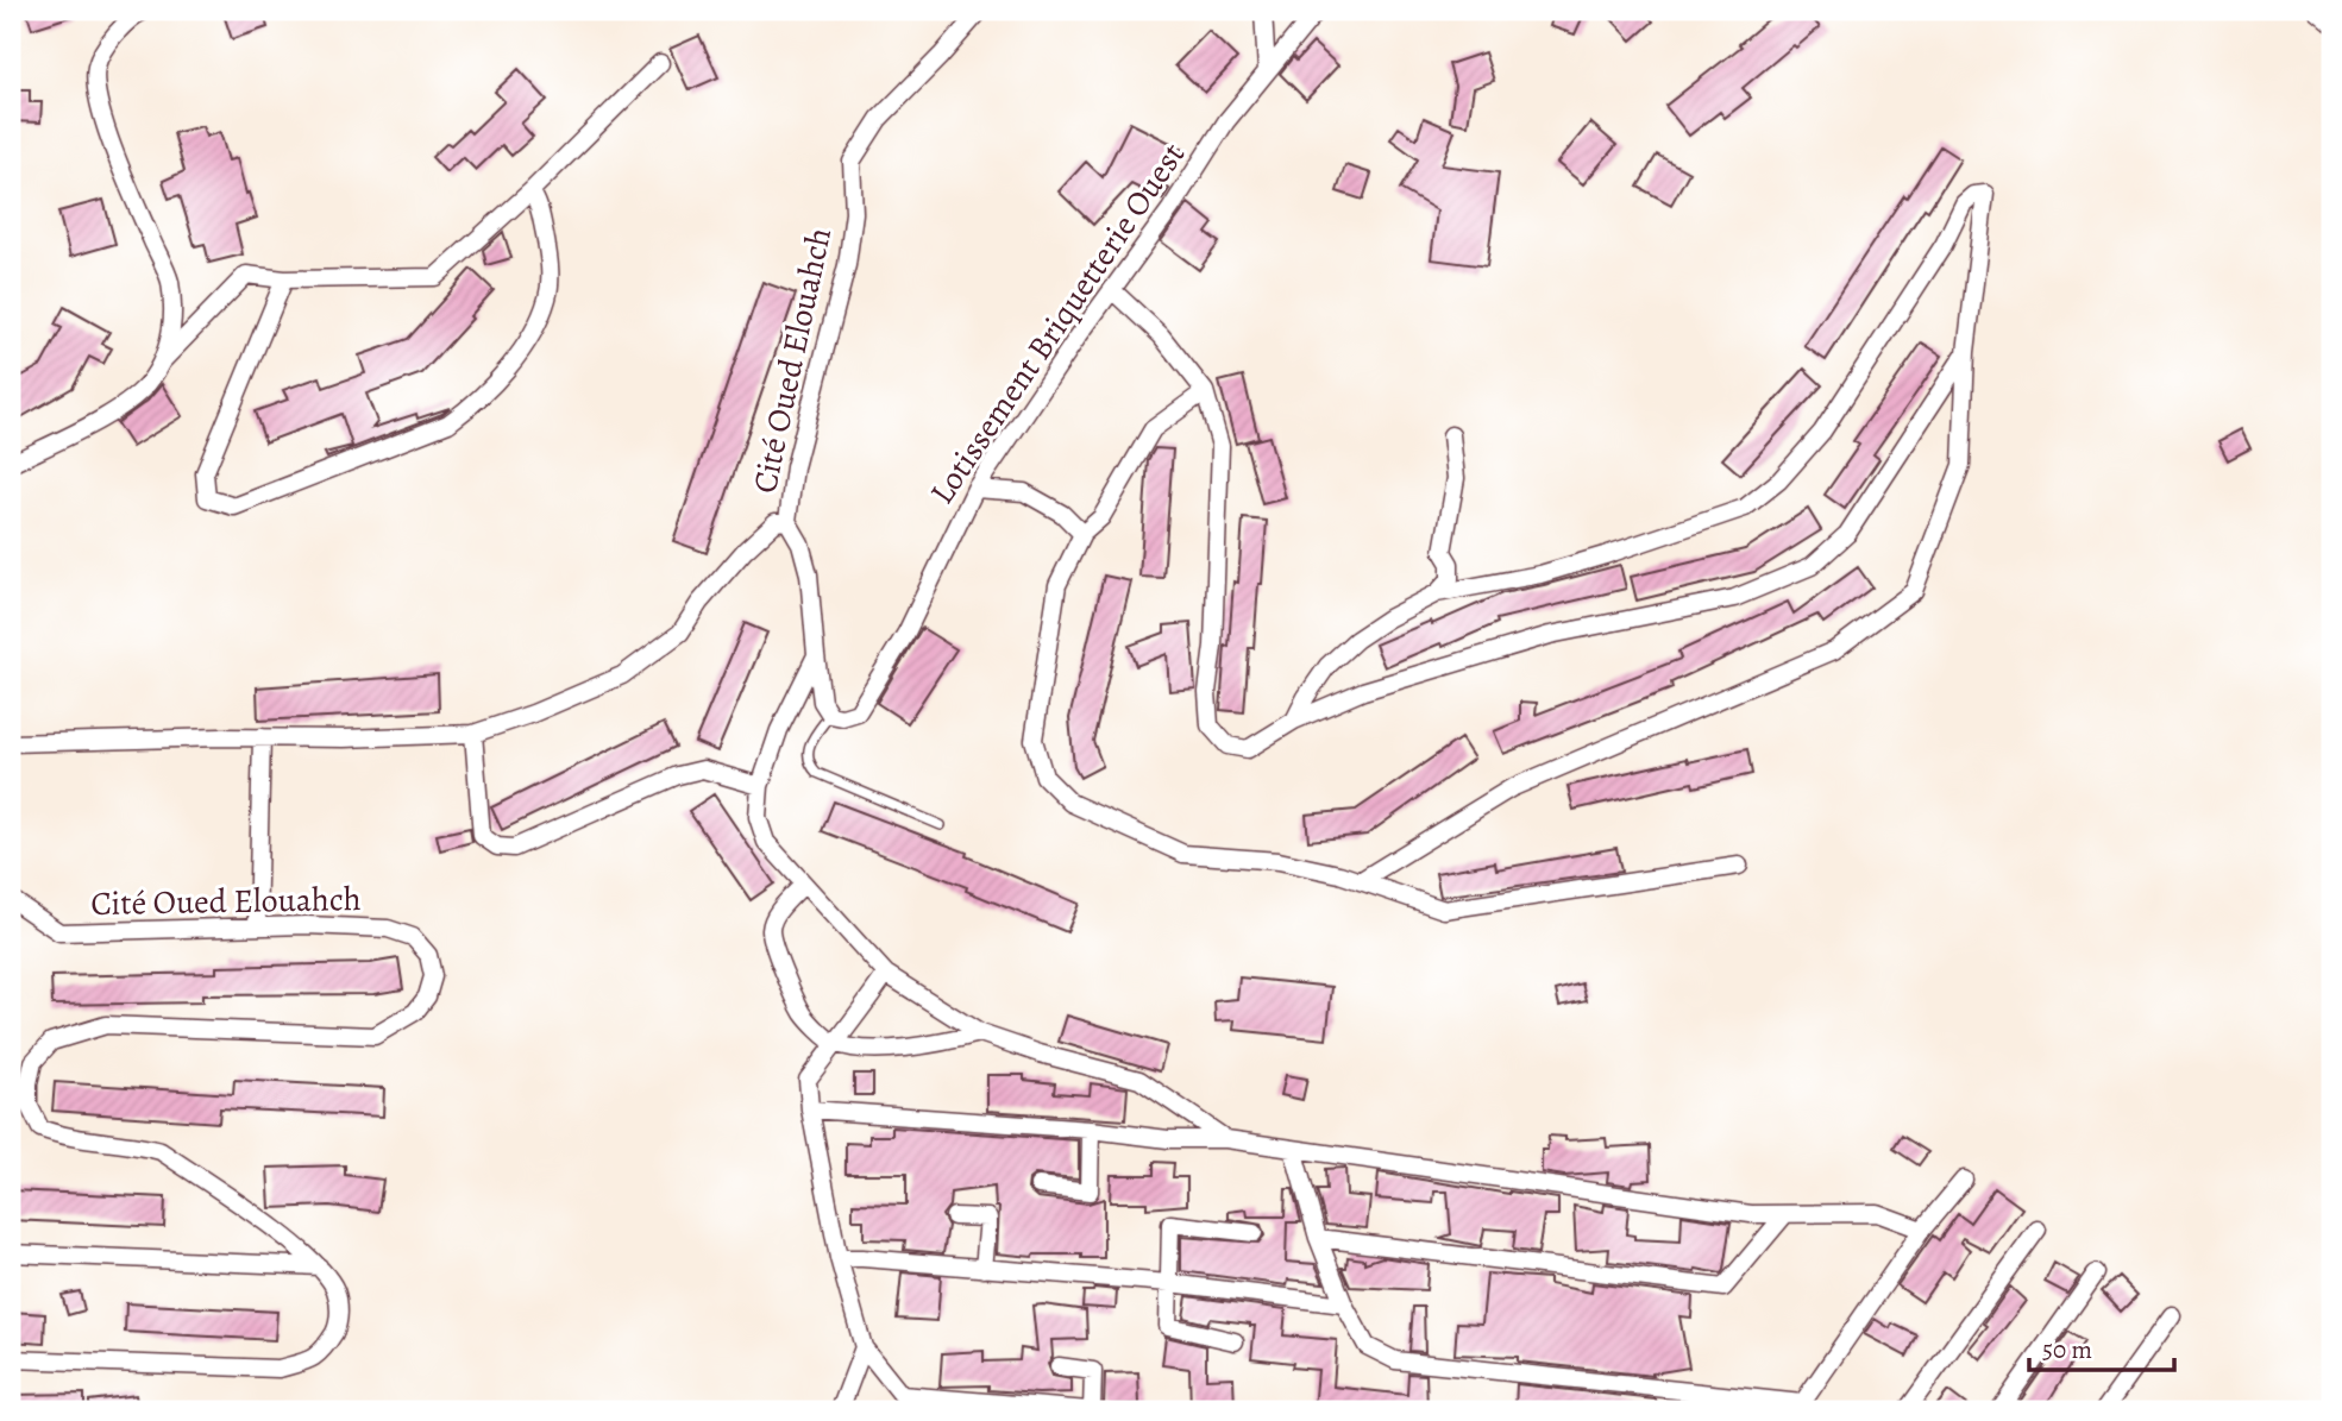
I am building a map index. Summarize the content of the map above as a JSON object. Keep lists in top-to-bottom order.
{
  "streets": {
    "street": ["Lotissement Briquetterie Ouest", "Cité Oued Elouahch"]
  },
  "scale_bar": "50 m"
}
